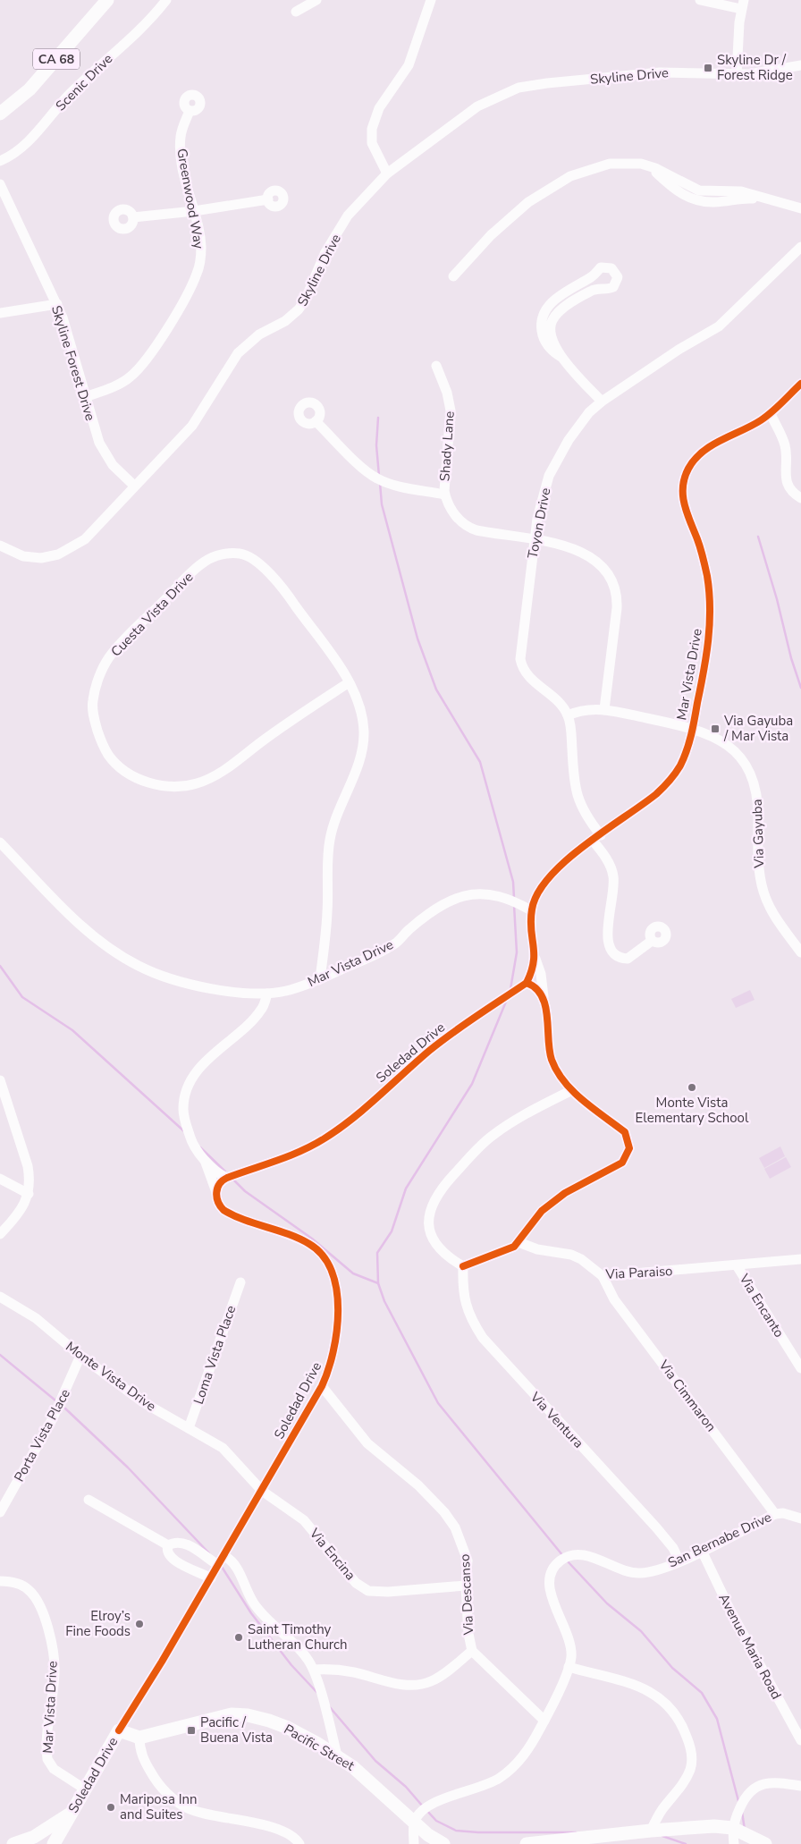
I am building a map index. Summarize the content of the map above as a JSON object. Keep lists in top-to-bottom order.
{
  "streets": {
    "main road": ["CA 68", "Soledad Drive", "Pacific Street"],
    "street": [
      "Skyline Drive",
      "Scenic Drive",
      "Greenwood Way",
      "Skyline Forest Drive",
      "Shady Lane",
      "Toyon Drive",
      "Cuesta Vista Drive",
      "Mar Vista Drive",
      "Via Gayuba",
      "Via Paraiso",
      "Via Encanto",
      "Loma Vista Place",
      "Monte Vista Drive",
      "Via Cimmaron",
      "Via Ventura",
      "Porta Vista Place",
      "San Bernabe Drive",
      "Via Encina",
      "Via Descanso",
      "Avenue Maria Road"
    ]
  },
  "crossings": [
    ["Skyline Drive", "Skyline Forest Drive"],
    ["Greenwood Way", "Skyline Forest Drive"],
    ["Shady Lane", "Toyon Drive"],
    ["Shady Lane", "Via Gayuba"],
    ["Toyon Drive", "Via Gayuba"],
    ["Cuesta Vista Drive", "Mar Vista Drive"],
    ["Mar Vista Drive", "Via Gayuba"],
    ["Mar Vista Drive", "Soledad Drive"],
    ["Soledad Drive", "Monte Vista Drive"],
    ["Soledad Drive", "Via Encina"],
    ["Soledad Drive", "Via Descanso"],
    ["Via Paraiso", "Via Encanto"],
    ["Via Paraiso", "Via Cimmaron"],
    ["Loma Vista Place", "Monte Vista Drive"],
    ["Monte Vista Drive", "Porta Vista Place"],
    ["Monte Vista Drive", "Via Encina"],
    ["Via Cimmaron", "San Bernabe Drive"],
    ["Via Ventura", "San Bernabe Drive"],
    ["San Bernabe Drive", "Via Descanso"],
    ["San Bernabe Drive", "Avenue Maria Road"],
    ["San Bernabe Drive", "Pacific Street"],
    ["Via Encina", "Via Descanso"]
  ],
  "places": {
    "transit": ["Skyline Dr / Forest Ridge", "Via Gayuba / Mar Vista", "Pacific / Buena Vista"],
    "other": [
      "Monte Vista Elementary School",
      "Elroy’s Fine Foods",
      "Saint Timothy Lutheran Church",
      "Mariposa Inn and Suites"
    ]
  }
}
